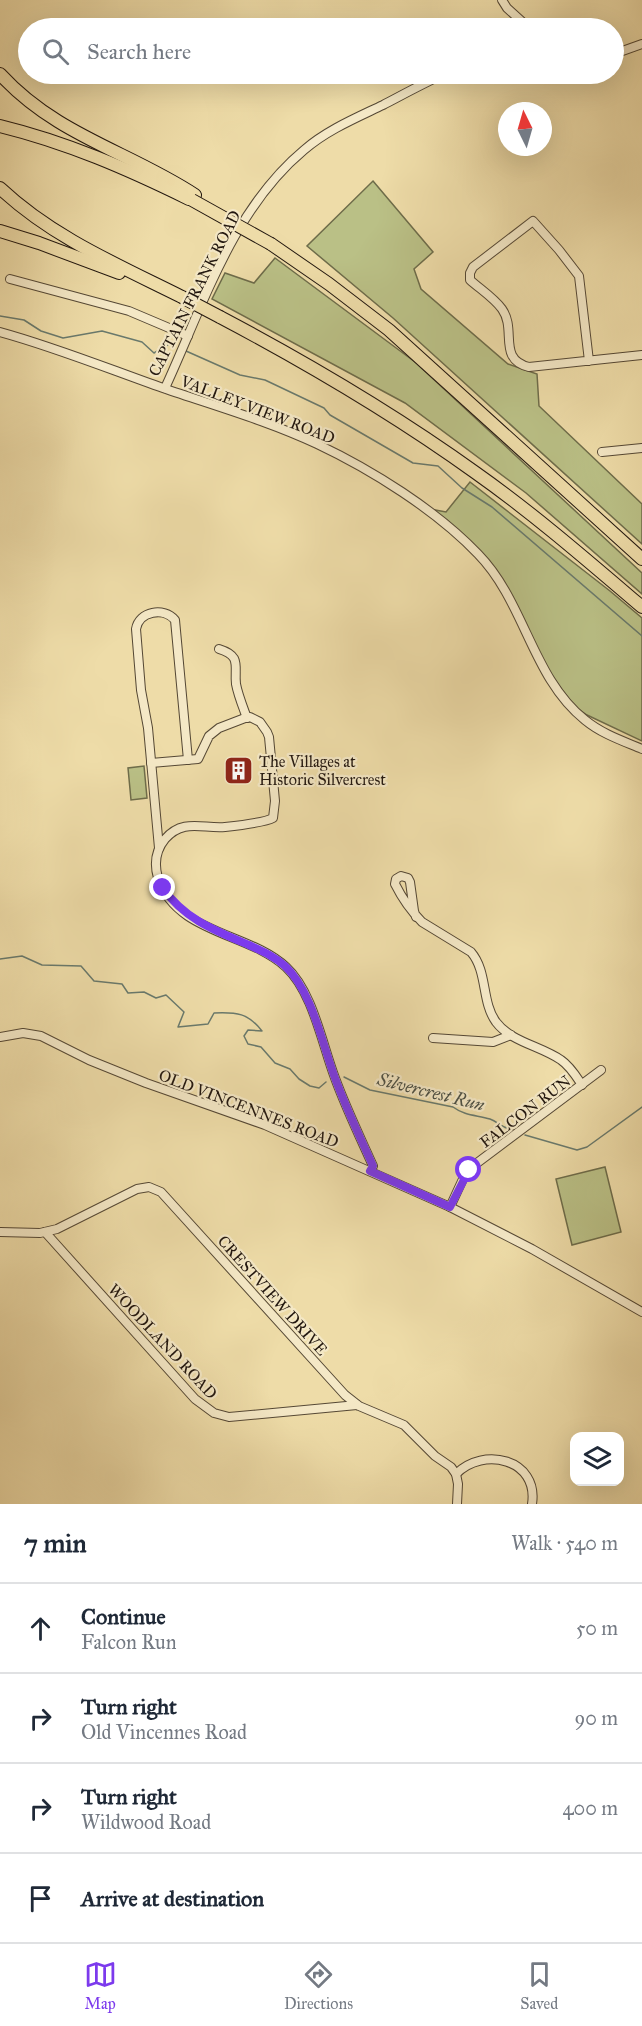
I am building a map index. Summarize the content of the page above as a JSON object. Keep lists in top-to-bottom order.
{
  "streets": {
    "street": [
      "CAPTAIN FRANK ROAD",
      "VALLEY VIEW ROAD",
      "OLD VINCENNES ROAD",
      "FALCON RUN",
      "CRESTVIEW DRIVE",
      "WOODLAND ROAD"
    ]
  },
  "crossings": [
    ["CAPTAIN FRANK ROAD", "VALLEY VIEW ROAD"],
    ["OLD VINCENNES ROAD", "FALCON RUN"],
    ["CRESTVIEW DRIVE", "WOODLAND ROAD"]
  ],
  "water": ["Silvercrest Run"],
  "places": {
    "building": ["The Villages at Historic Silvercrest"]
  },
  "north": "top",
  "page": {
    "search": "Search here",
    "heading": ["7 min", "Walk · 540 m"],
    "list": [
      ["Continue", "Falcon Run", "50 m"],
      ["Turn right", "Old Vincennes Road", "90 m"],
      ["Turn right", "Wildwood Road", "400 m"],
      "Arrive at destination"
    ],
    "nav": ["Map", "Directions", "Saved"]
  }
}
